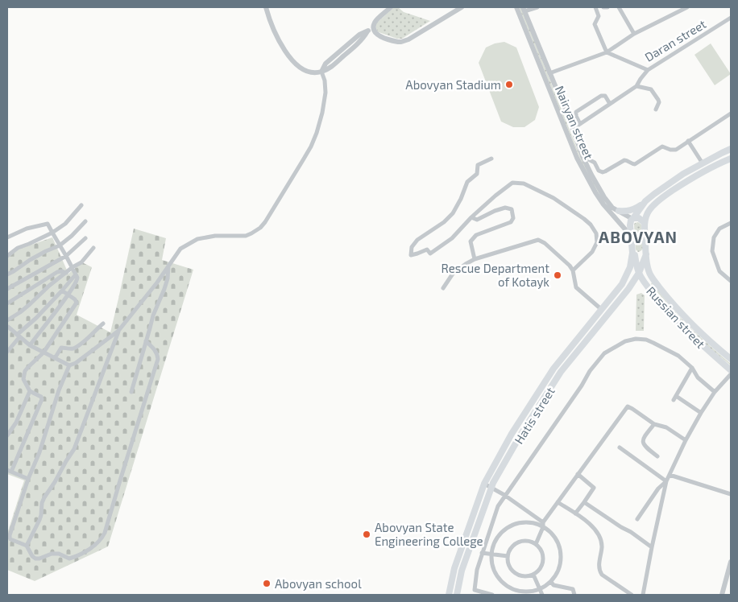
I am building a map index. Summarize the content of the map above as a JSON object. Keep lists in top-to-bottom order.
{
  "streets": {
    "main road": ["Russian street", "Hatis street"],
    "street": ["Daran street", "Nairyan street"]
  },
  "crossings": [
    ["Russian street", "Hatis street"]
  ],
  "districts": ["ABOVYAN"],
  "places": [
    "Abovyan Stadium",
    "Rescue Department of Kotayk",
    "Abovyan State Engineering College",
    "Abovyan school"
  ]
}
